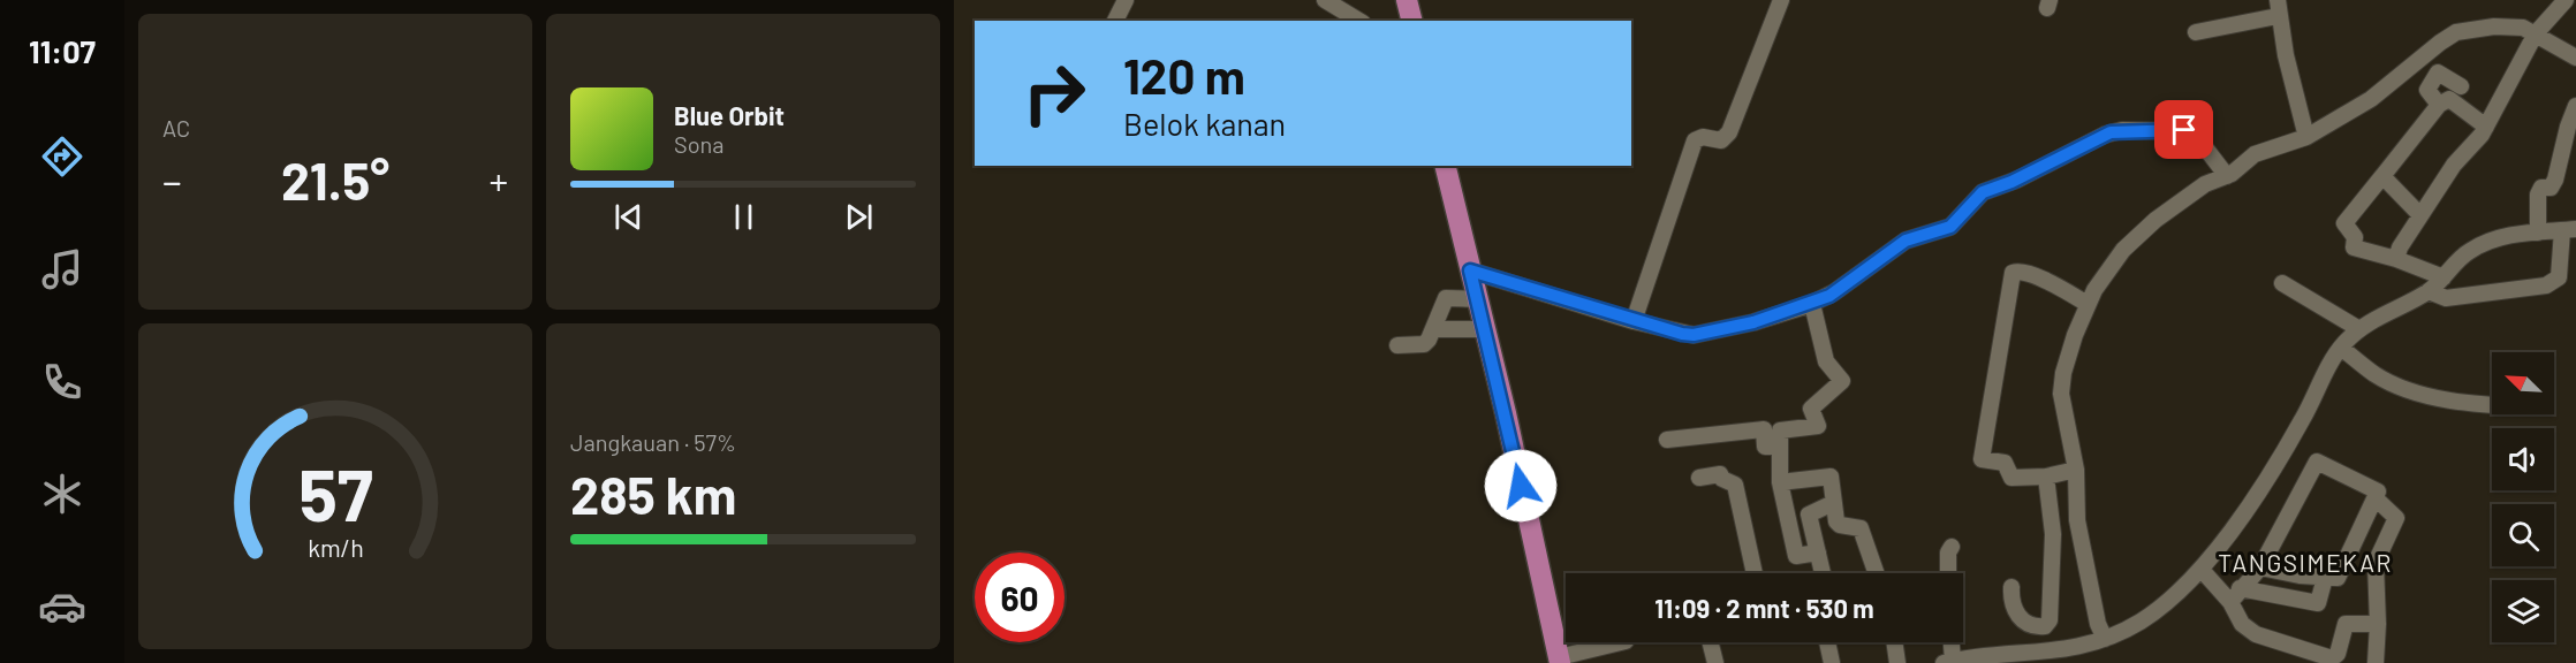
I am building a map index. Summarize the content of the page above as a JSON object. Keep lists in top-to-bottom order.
{
  "districts": ["TANGSIMEKAR"],
  "north": "top left",
  "page": {
    "tabs": "11:07",
    "tile": [
      "AC",
      ["Jangkauan · 57%", "285 km"]
    ],
    "turn": ["120 m", "Belok kanan"],
    "song": ["Blue Orbit", "Sona"],
    "heat": ["−", "21.5°", "+"],
    "limit": "60",
    "trip": "11:09 · 2 mnt · 530 m",
    "gauge": ["57", "km/h"]
  }
}
